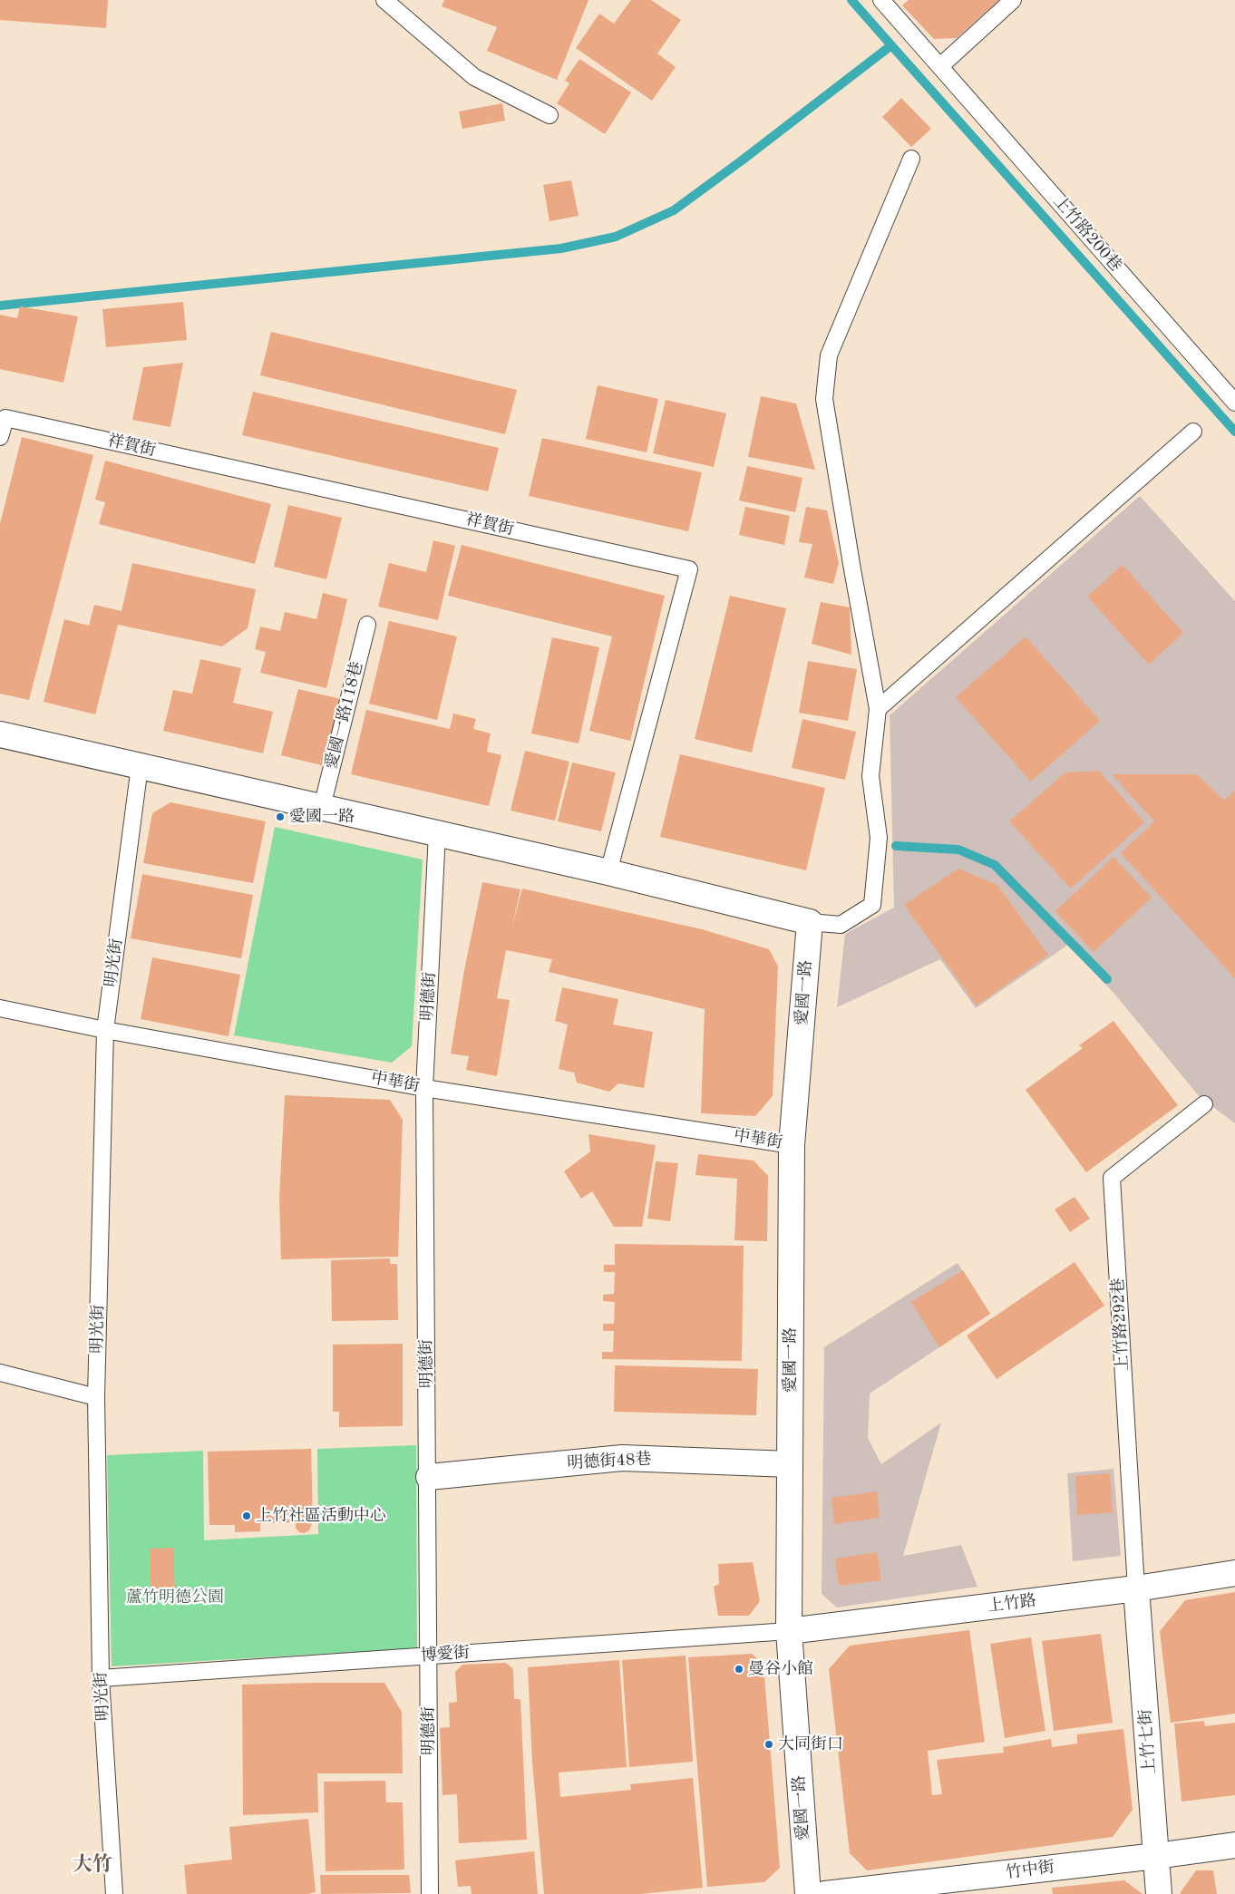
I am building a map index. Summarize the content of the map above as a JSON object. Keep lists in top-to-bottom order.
{
  "streets": {
    "street": [
      "愛國一路",
      "明德街48巷",
      "上竹路",
      "上竹七街",
      "竹中街"
    ],
    "lane": [
      "上竹路200巷",
      "祥賀街",
      "愛國一路118巷",
      "明光街",
      "明德街",
      "中華街",
      "上竹路292巷",
      "博愛街"
    ]
  },
  "crossings": [
    ["明光街", "中華街"],
    ["明光街", "博愛街"],
    ["愛國一路", "中華街"],
    ["愛國一路", "明德街48巷"],
    ["愛國一路", "上竹路"],
    ["愛國一路", "博愛街"],
    ["明德街", "中華街"],
    ["明德街", "明德街48巷"],
    ["明德街", "博愛街"],
    ["上竹路292巷", "上竹路"],
    ["上竹路292巷", "上竹七街"],
    ["上竹路", "博愛街"],
    ["上竹路", "上竹七街"],
    ["上竹七街", "竹中街"]
  ],
  "districts": ["大竹"],
  "parks": ["蘆竹明德公園"],
  "places": [
    "愛國一路",
    "上竹社區活動中心",
    "曼谷小館",
    "大同街口"
  ]
}
